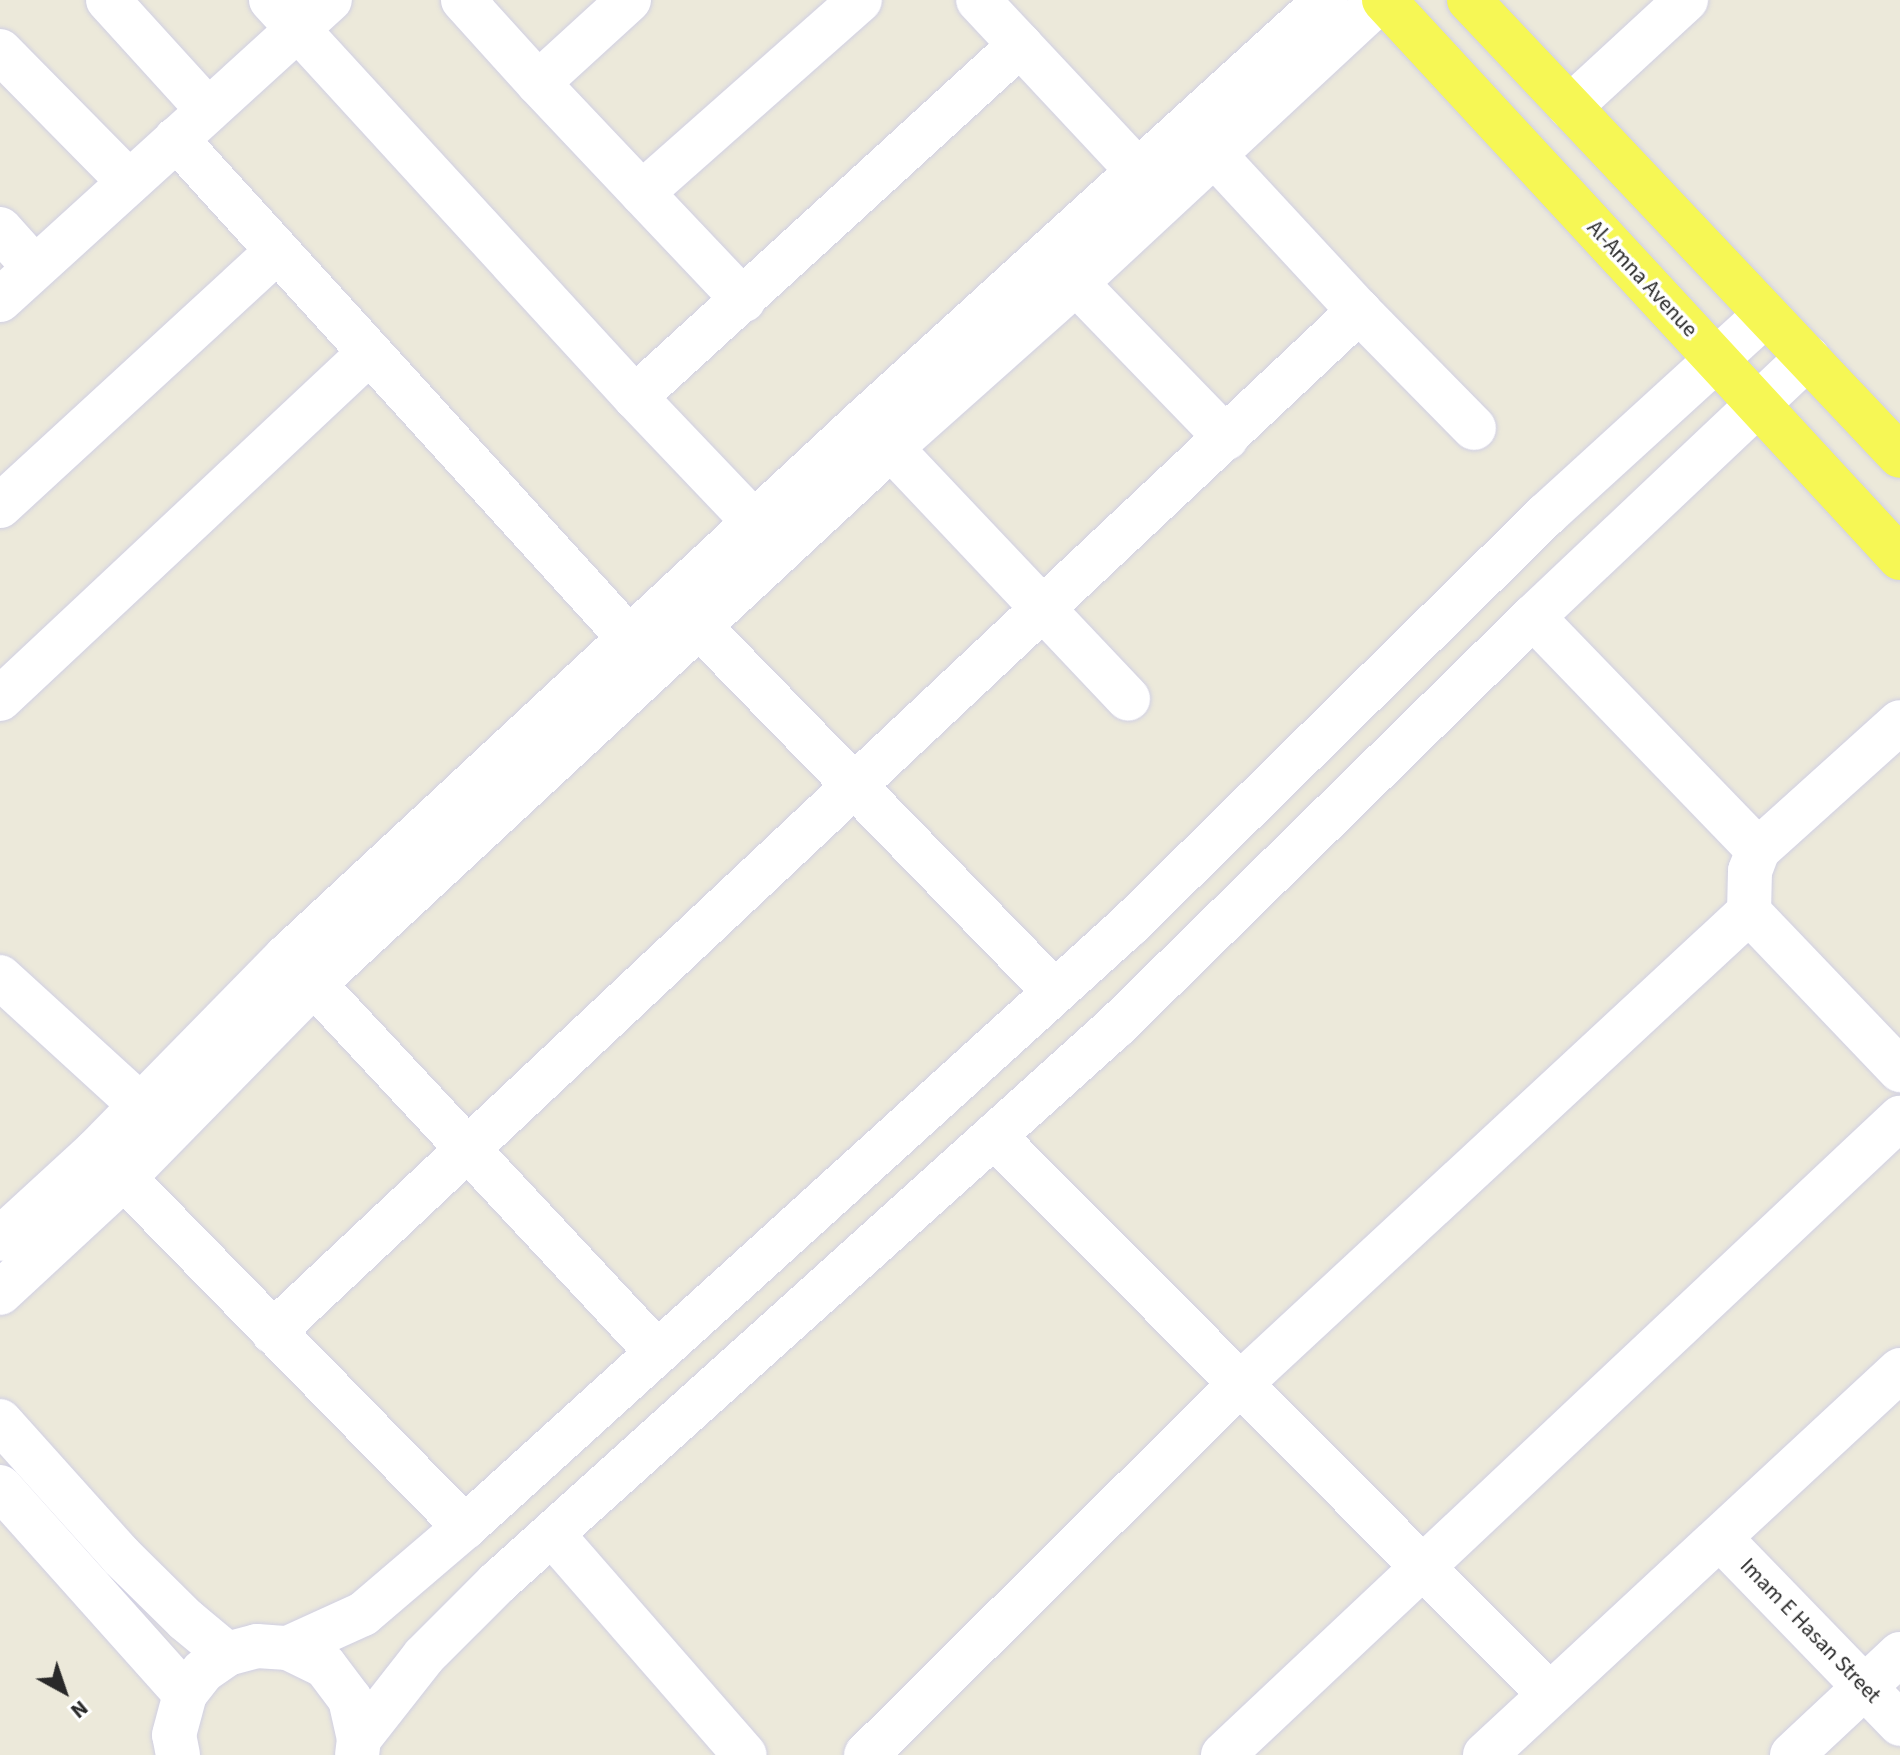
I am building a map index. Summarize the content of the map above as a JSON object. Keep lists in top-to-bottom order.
{
  "streets": {
    "main road": ["Al-Amna Avenue"],
    "street": ["Imam E Hasan Street"]
  },
  "north": "bottom right"
}
